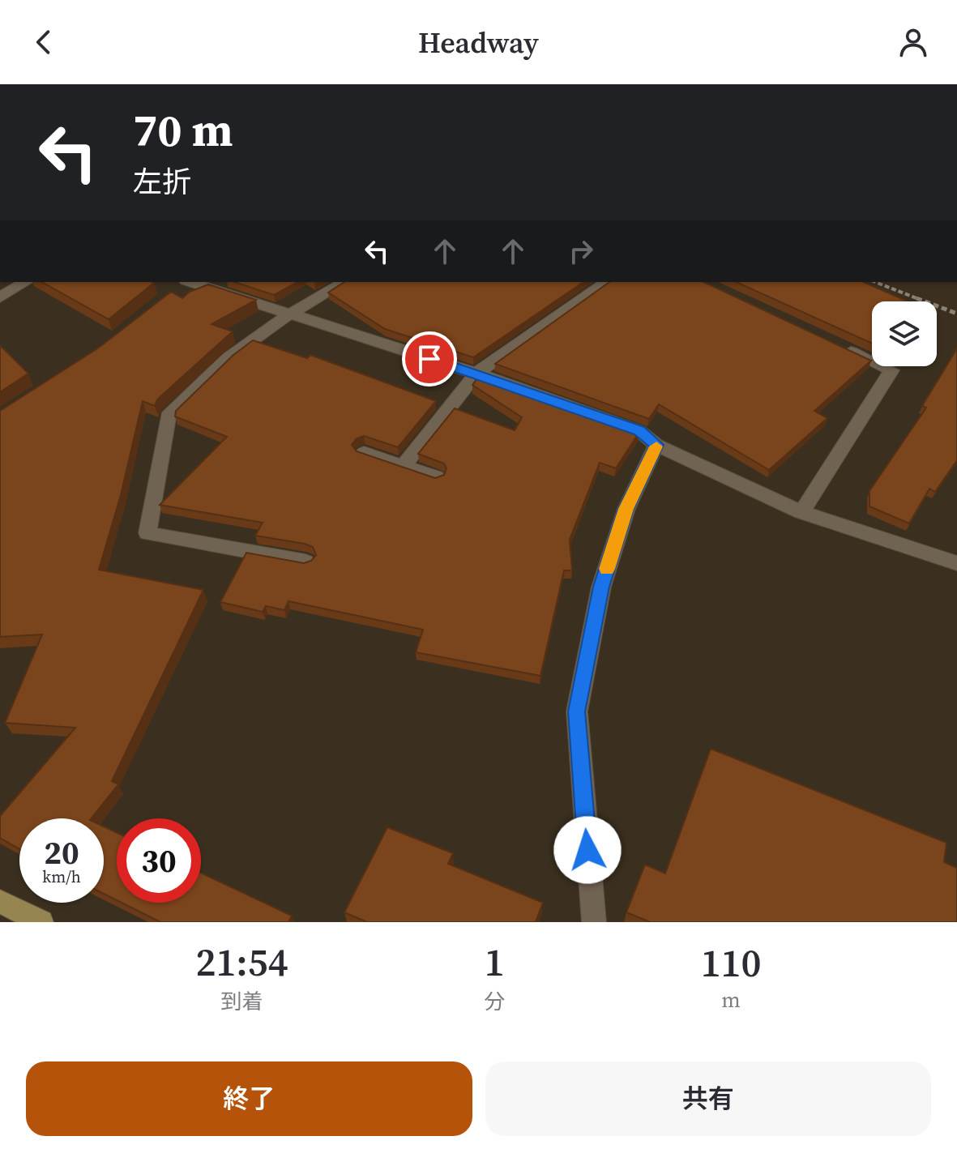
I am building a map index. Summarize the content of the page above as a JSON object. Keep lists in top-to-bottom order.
{
  "page": {
    "header": "Headway",
    "turn": ["70 m", "左折"],
    "speed": "20 km/h",
    "limit": "30",
    "eta": [
      "21:54",
      "到着",
      "1",
      "分",
      "110",
      "m"
    ],
    "buttons": ["終了", "共有"]
  }
}
